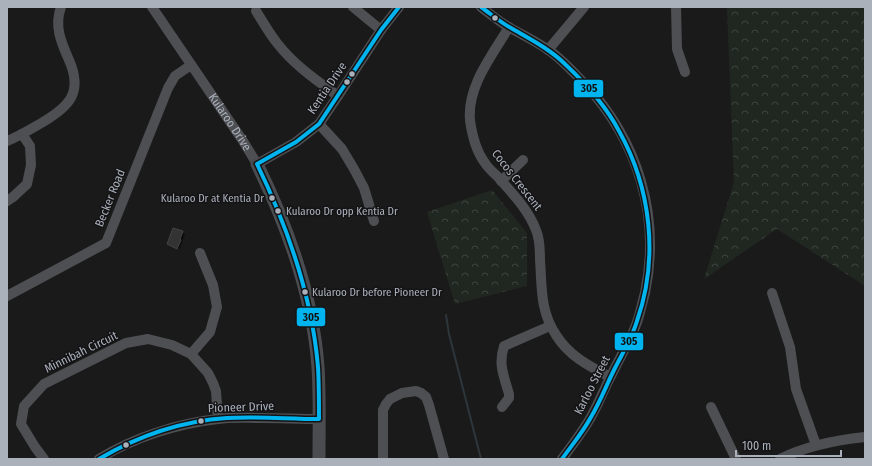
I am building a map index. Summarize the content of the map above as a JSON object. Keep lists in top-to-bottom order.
{
  "streets": {
    "main road": ["Kularoo Drive"],
    "street": [
      "Kentia Drive",
      "Cocos Crescent",
      "Becker Road",
      "Minnibah Circuit",
      "Karloo Street",
      "Pioneer Drive"
    ]
  },
  "crossings": [
    ["Kentia Drive", "Kularoo Drive"],
    ["Kularoo Drive", "Becker Road"],
    ["Kularoo Drive", "Pioneer Drive"],
    ["Cocos Crescent", "Karloo Street"],
    ["Minnibah Circuit", "Pioneer Drive"]
  ],
  "places": ["Kularoo Dr at Kentia Dr", "Kularoo Dr opp Kentia Dr", "Kularoo Dr before Pioneer Dr"],
  "lines": ["transit line 305"],
  "scale_bar": "100 m"
}
